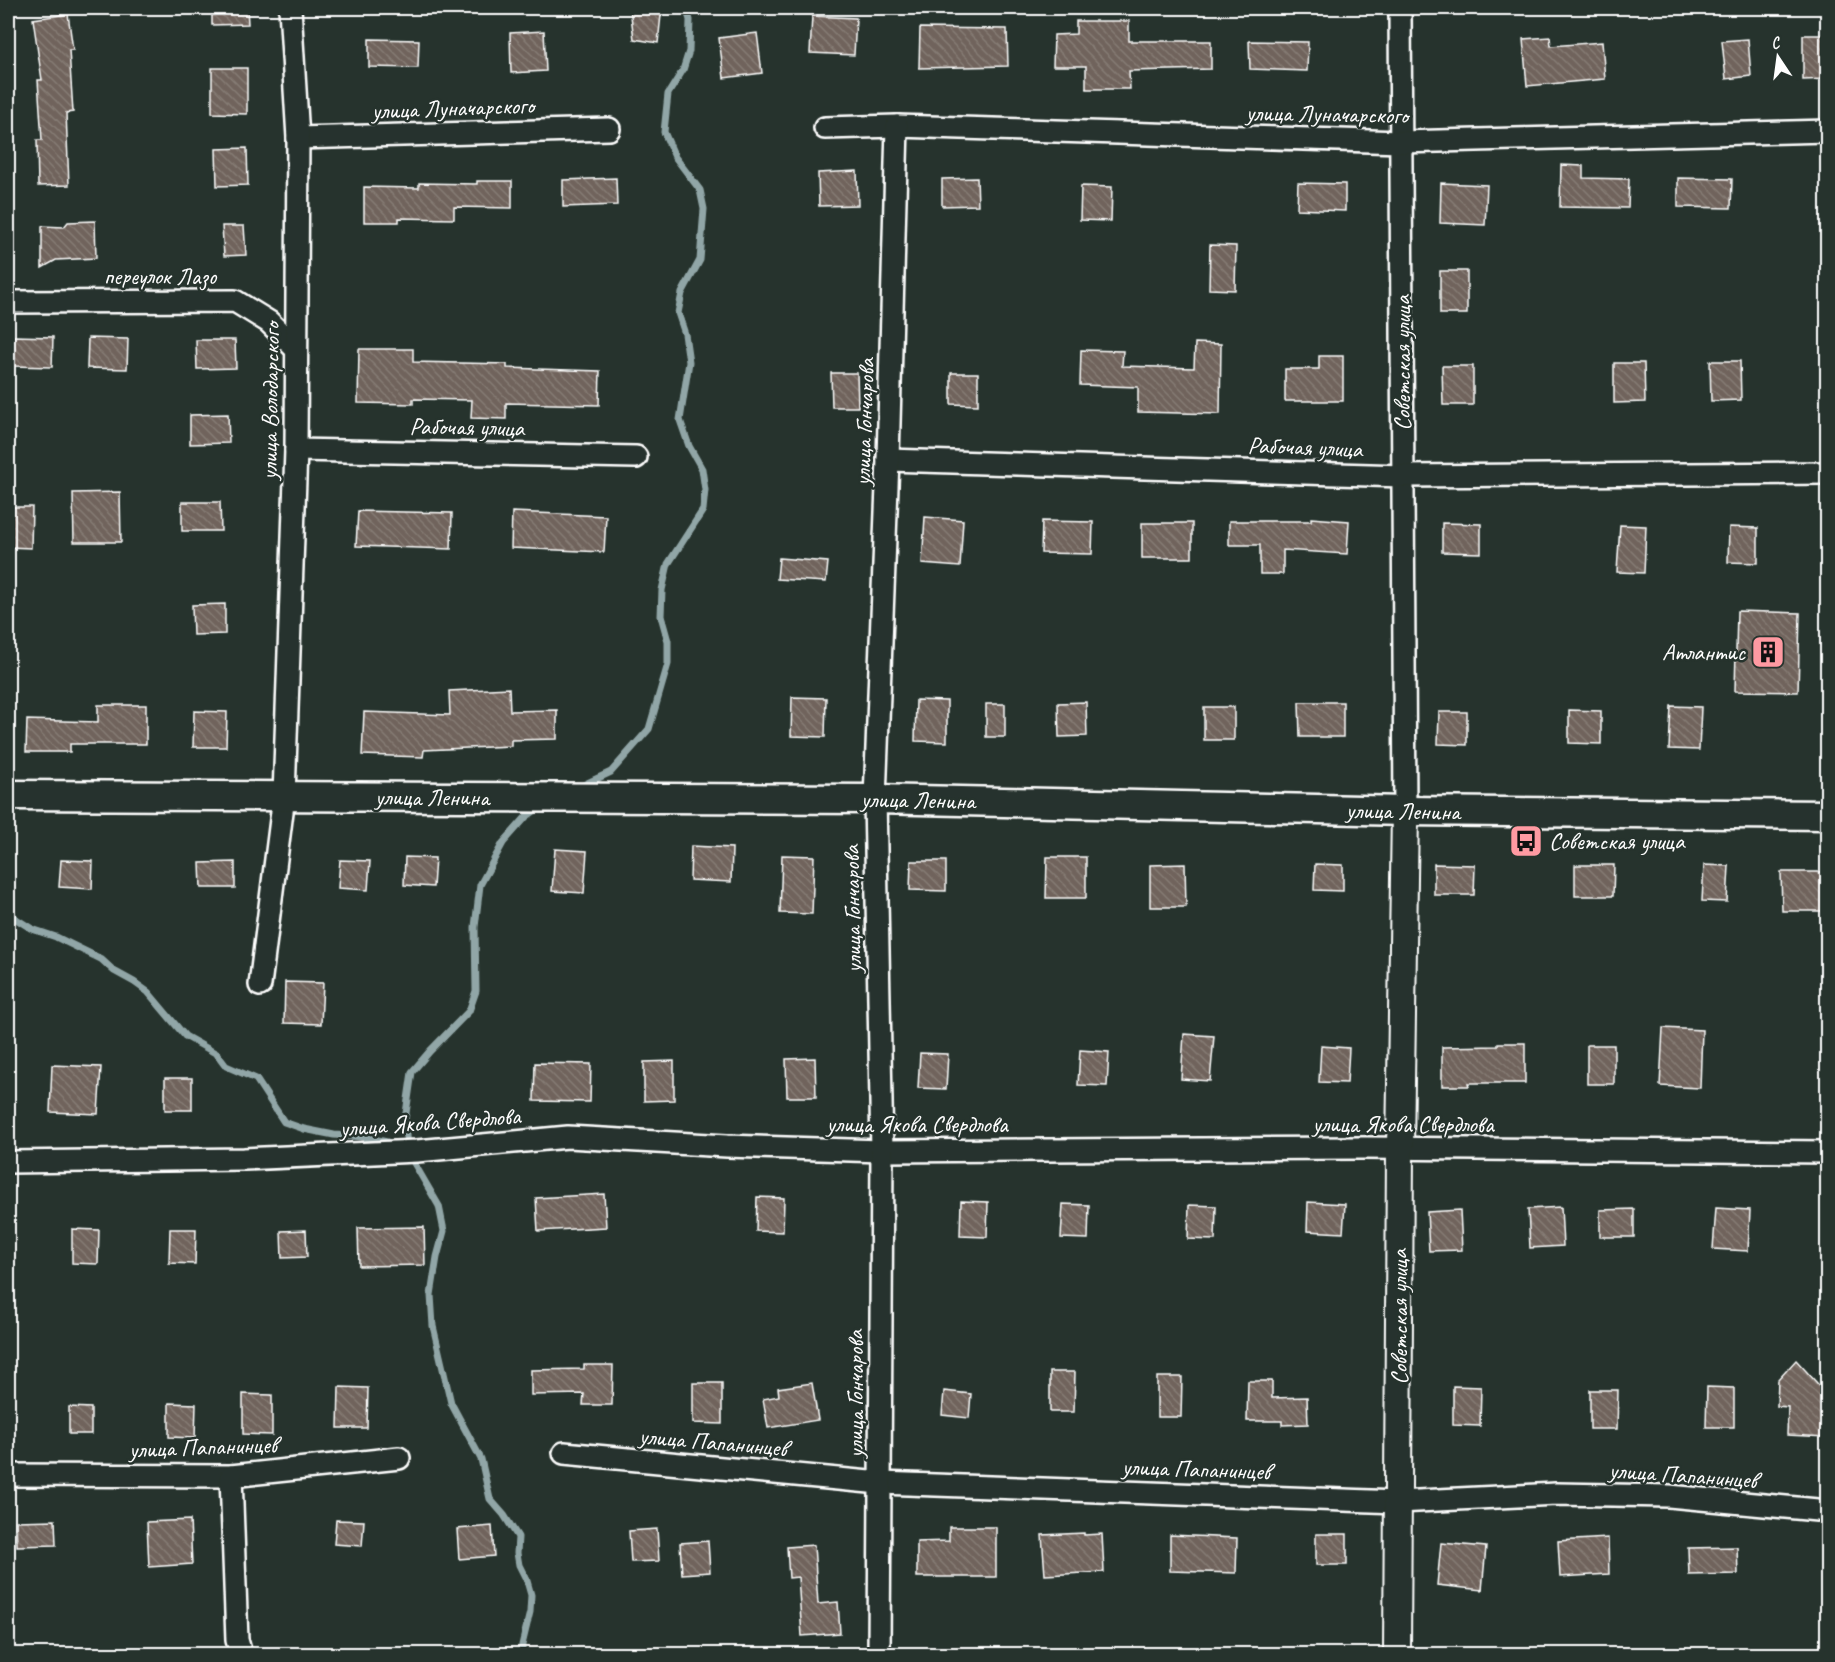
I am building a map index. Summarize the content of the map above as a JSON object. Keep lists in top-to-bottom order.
{
  "streets": {
    "main road": ["улица Ленина"],
    "street": [
      "улица Луначарского",
      "переулок Лазо",
      "Советская улица",
      "улица Володарского",
      "улица Гончарова",
      "Рабочая улица",
      "улица Якова Свердлова",
      "улица Папанинцев"
    ]
  },
  "crossings": [
    ["улица Луначарского", "Советская улица"],
    ["улица Луначарского", "улица Володарского"],
    ["улица Луначарского", "улица Гончарова"],
    ["переулок Лазо", "улица Володарского"],
    ["Советская улица", "Рабочая улица"],
    ["Советская улица", "улица Ленина"],
    ["Советская улица", "улица Якова Свердлова"],
    ["Советская улица", "улица Папанинцев"],
    ["улица Володарского", "Рабочая улица"],
    ["улица Володарского", "улица Ленина"],
    ["улица Гончарова", "Рабочая улица"],
    ["улица Гончарова", "улица Ленина"],
    ["улица Гончарова", "улица Якова Свердлова"],
    ["улица Гончарова", "улица Папанинцев"]
  ],
  "places": {
    "building": ["Атлантис"],
    "bus stop": ["Советская улица"]
  },
  "north": "top"
}
